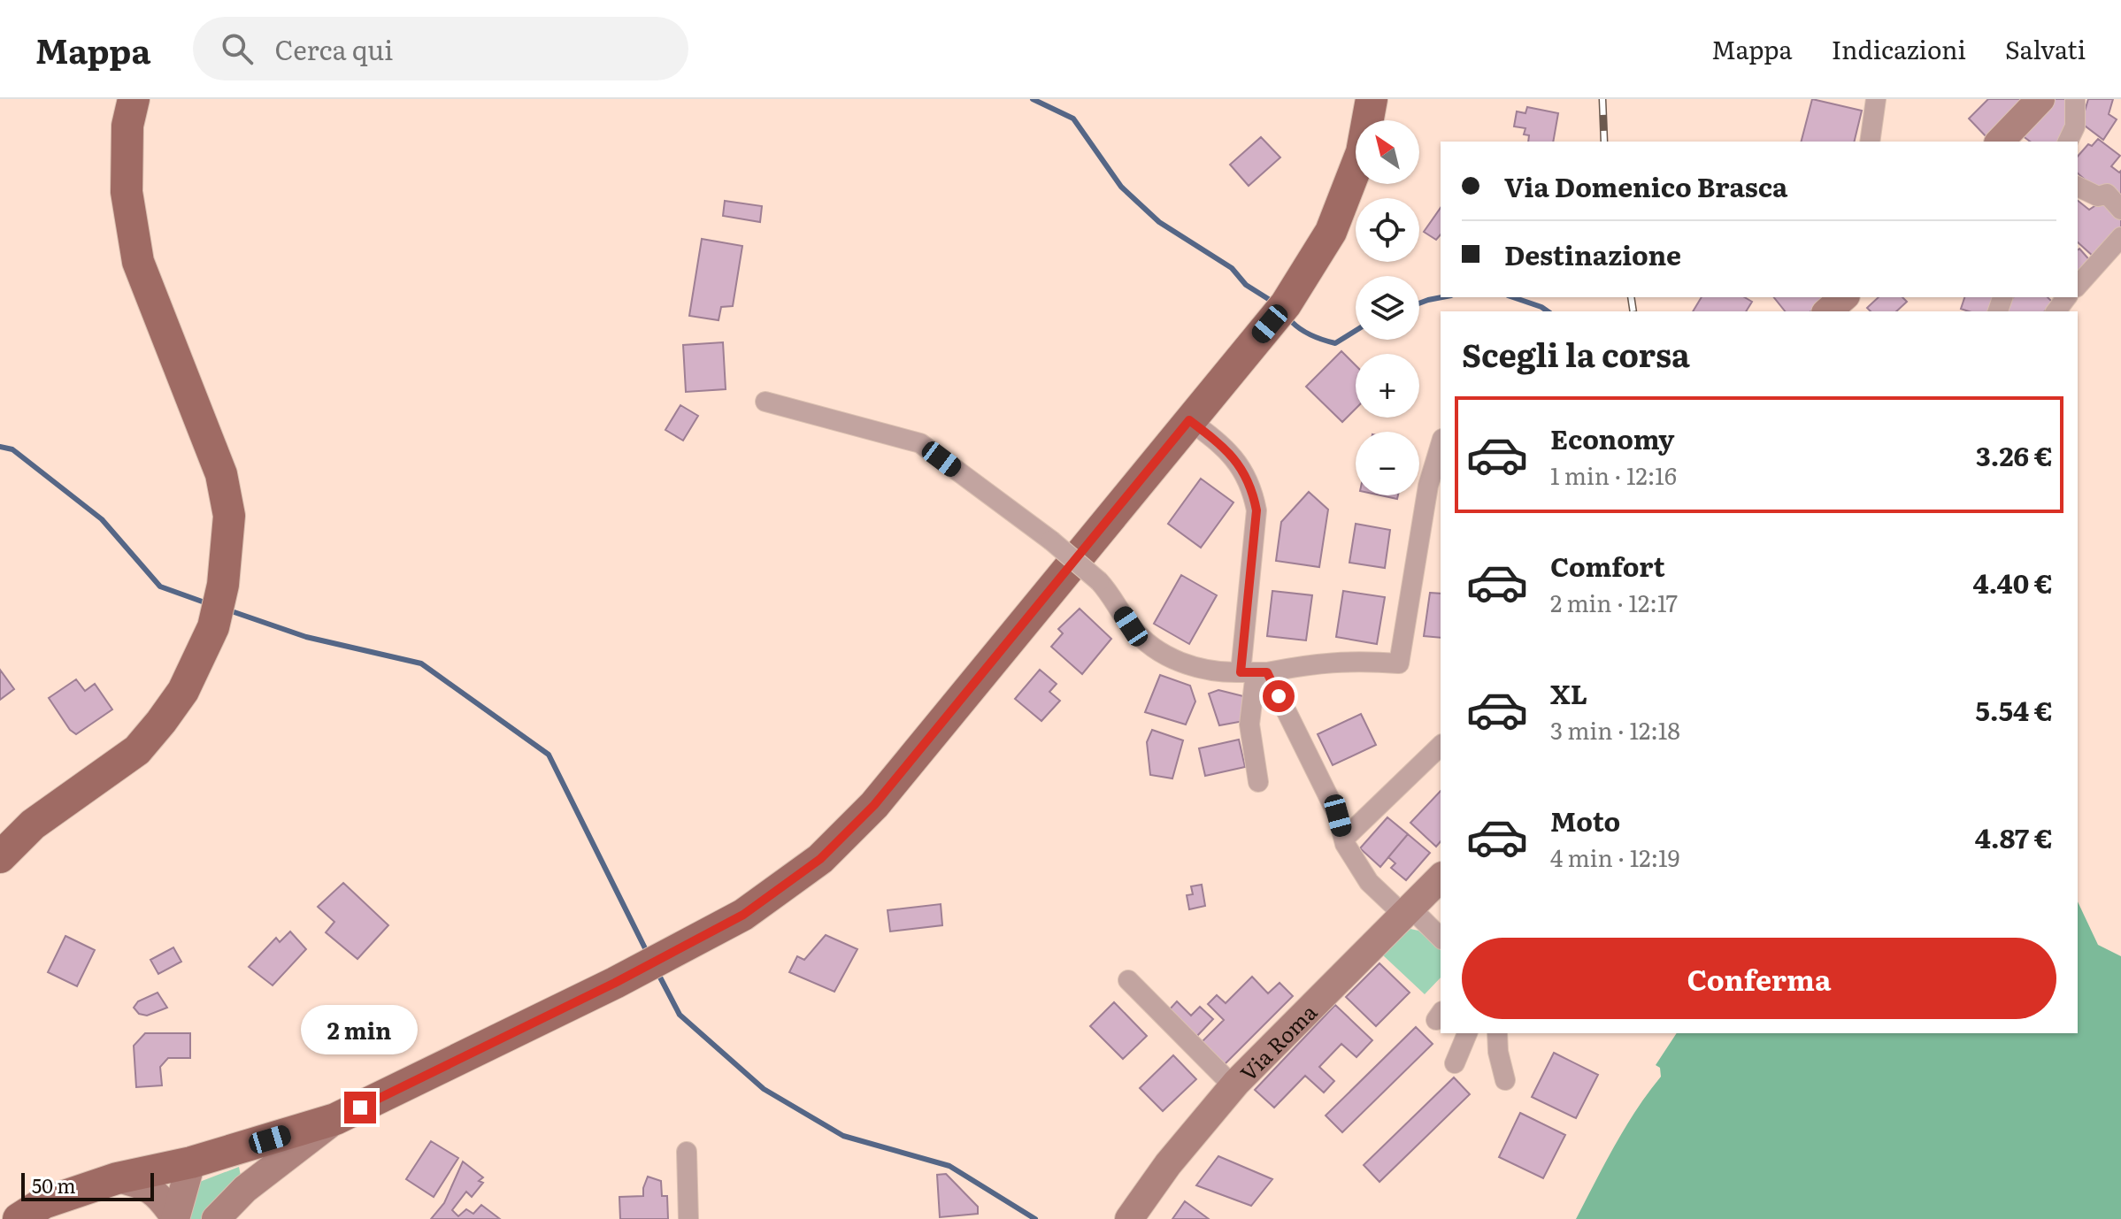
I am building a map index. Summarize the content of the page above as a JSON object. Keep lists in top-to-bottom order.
{
  "streets": {
    "street": ["Via Roma"]
  },
  "scale_bar": "50 m",
  "north": "top left",
  "page": {
    "header": "Mappa",
    "search": "Cerca qui",
    "nav": ["Mappa", "Indicazioni", "Salvati"],
    "map_buttons": ["+", "−"],
    "banner": ["Via Domenico Brasca", "Destinazione"],
    "heading": "Scegli la corsa",
    "list": [
      {
        "name": "Economy",
        "note": "1 min · 12:16",
        "value": "3.26 €"
      },
      {
        "name": "Comfort",
        "note": "2 min · 12:17",
        "value": "4.40 €"
      },
      {
        "name": "XL",
        "note": "3 min · 12:18",
        "value": "5.54 €"
      },
      {
        "name": "Moto",
        "note": "4 min · 12:19",
        "value": "4.87 €"
      }
    ],
    "buttons": "Conferma",
    "bubble": "2 min",
    "scale": "50 m"
  }
}
